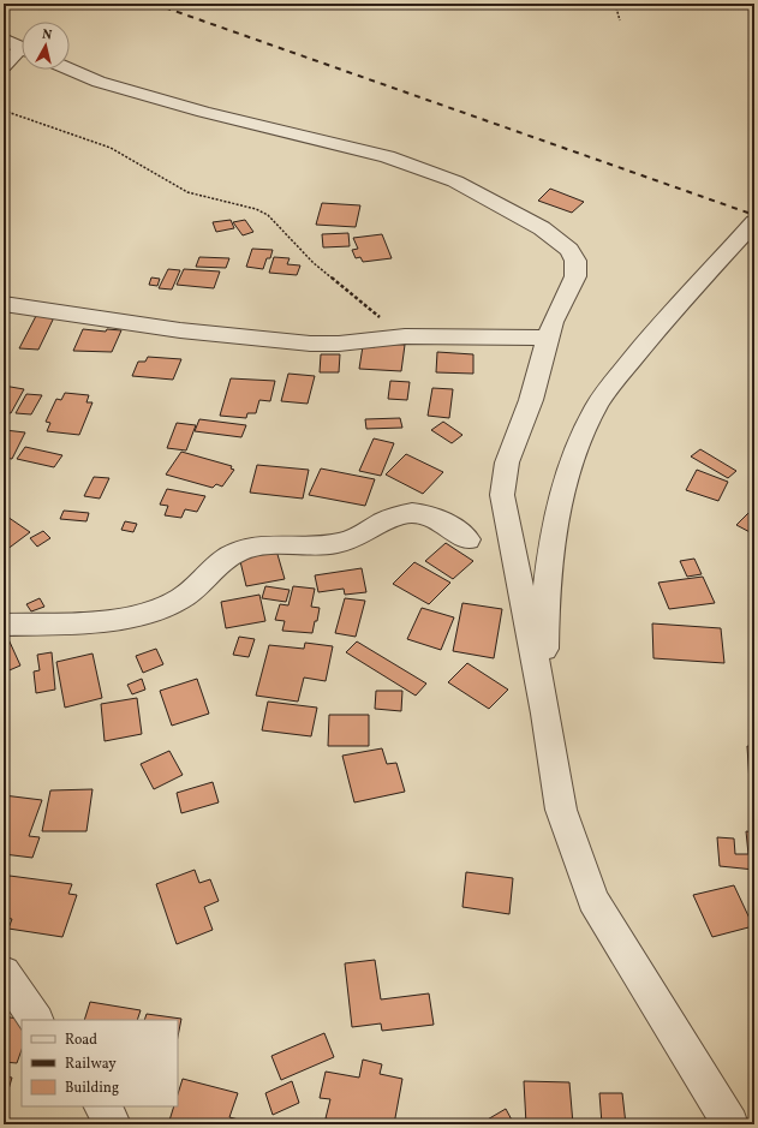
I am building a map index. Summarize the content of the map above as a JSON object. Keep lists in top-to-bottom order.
{
  "legend": ["Road", "Railway", "Building"],
  "north": "top"
}
